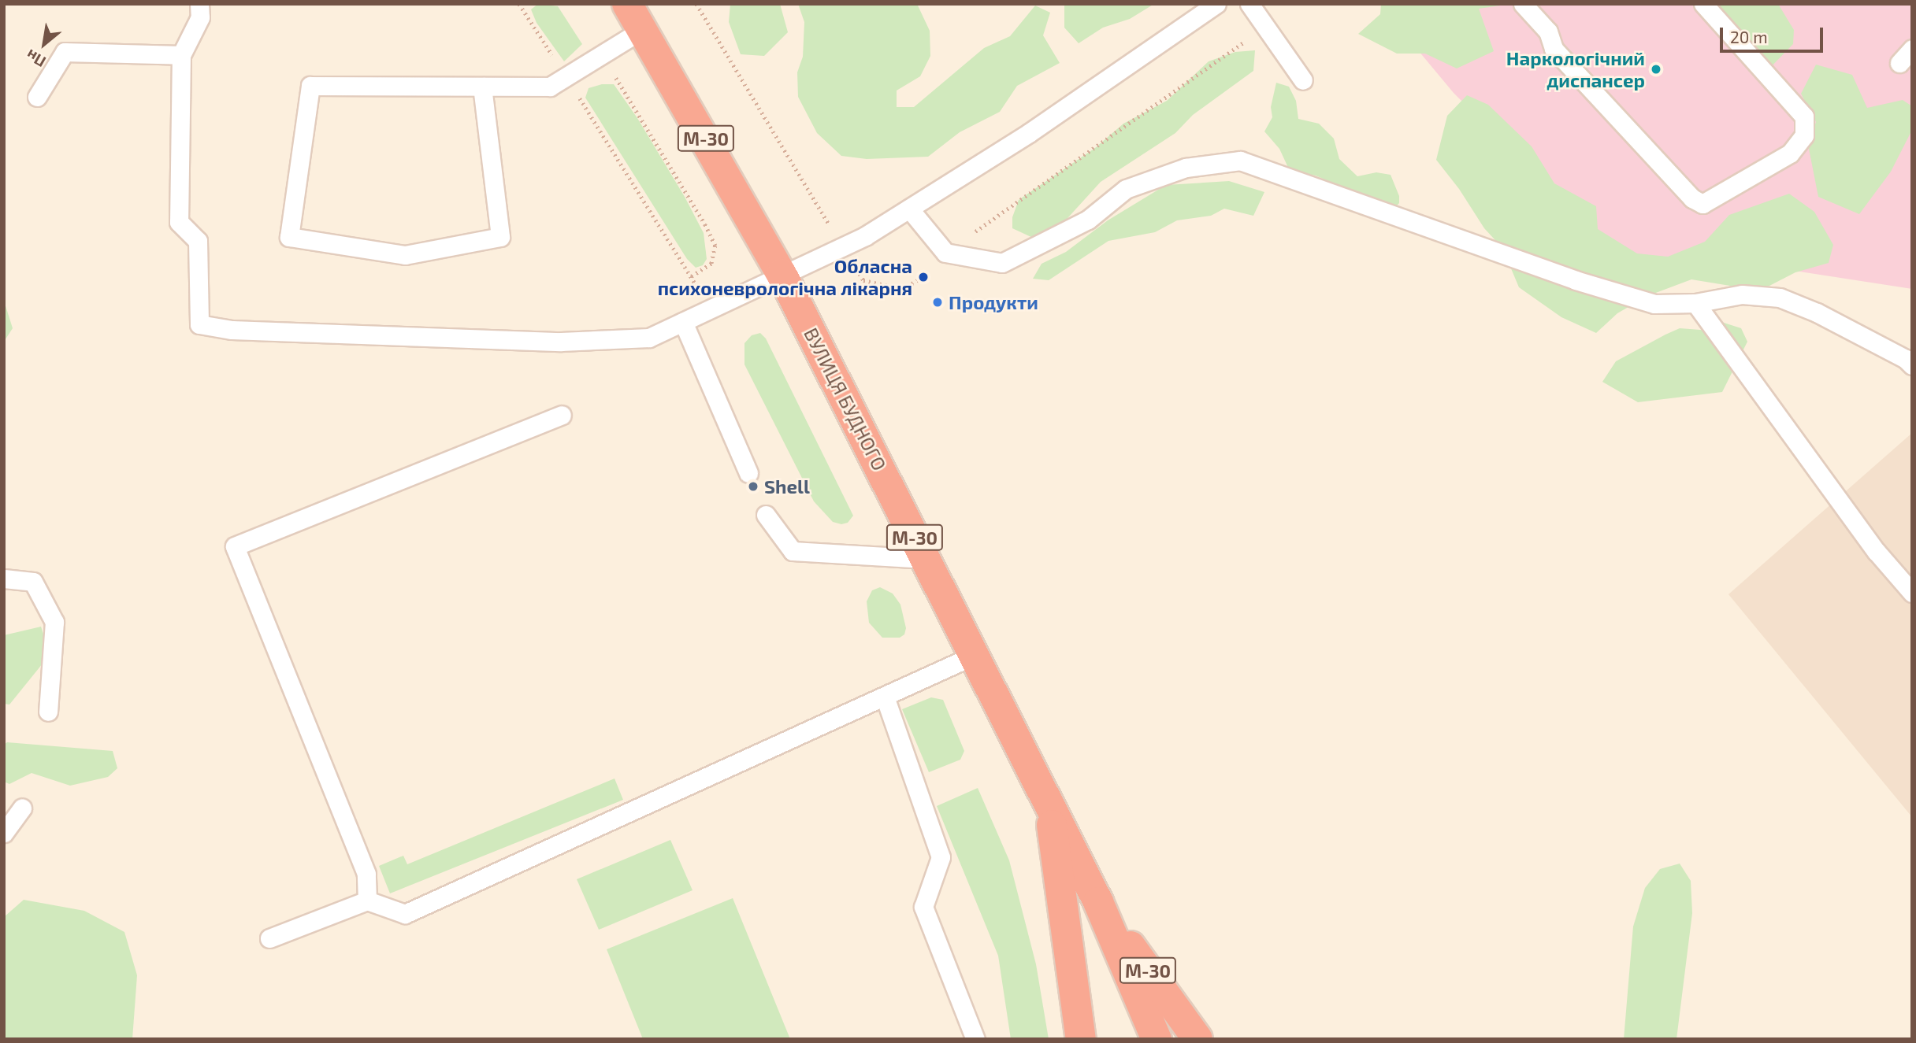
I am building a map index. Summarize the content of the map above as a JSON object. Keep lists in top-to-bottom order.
{
  "streets": {
    "highway": ["М-30", "ВУЛИЦЯ БУДНОГО"]
  },
  "crossings": [
    ["М-30", "ВУЛИЦЯ БУДНОГО"]
  ],
  "places": [
    "Наркологічний диспансер",
    "Обласна психоневрологічна лікарня",
    "Продукти",
    "Shell"
  ],
  "scale_bar": "20 m",
  "north": "bottom left"
}
